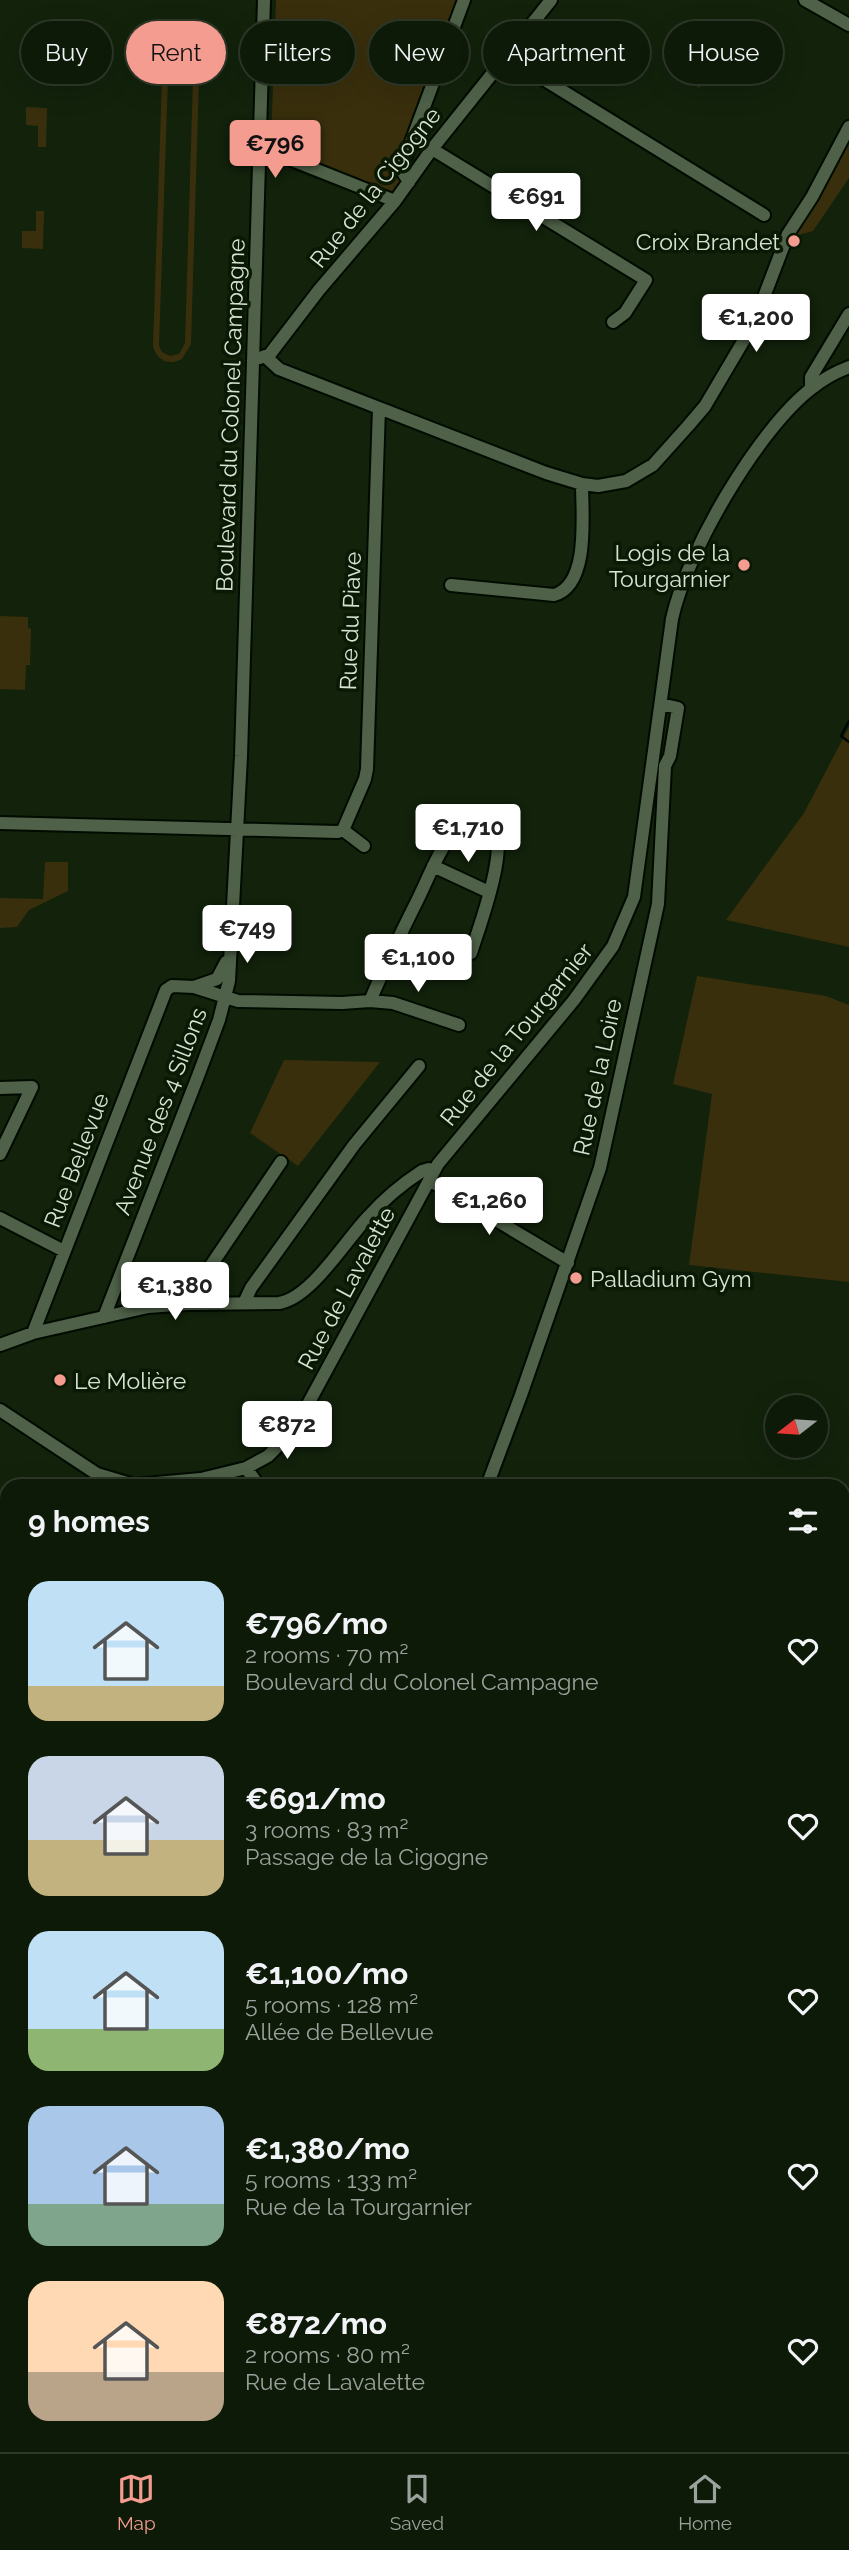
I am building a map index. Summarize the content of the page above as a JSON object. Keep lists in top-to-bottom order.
{
  "streets": {
    "street": [
      "Rue de la Cigogne",
      "Boulevard du Colonel Campagne",
      "Rue du Piave",
      "Rue de la Tourgarnier",
      "Rue de la Loire",
      "Avenue des 4 Sillons",
      "Rue Bellevue",
      "Rue de Lavalette"
    ]
  },
  "crossings": [
    ["Rue de la Cigogne", "Boulevard du Colonel Campagne"],
    ["Boulevard du Colonel Campagne", "Avenue des 4 Sillons"],
    ["Rue de la Tourgarnier", "Rue de la Loire"],
    ["Rue de la Tourgarnier", "Avenue des 4 Sillons"],
    ["Rue de la Tourgarnier", "Rue Bellevue"],
    ["Rue de la Tourgarnier", "Rue de Lavalette"]
  ],
  "places": [
    "Croix Brandet",
    "Logis de la Tourgarnier",
    "Palladium Gym",
    "Le Molière"
  ],
  "north": "left",
  "page": {
    "chip": [
      "Buy",
      "Rent",
      "Filters",
      "New",
      "Apartment",
      "House"
    ],
    "price": [
      "€796",
      "€691",
      "€1,200",
      "€1,710",
      "€749",
      "€1,100",
      "€1,260",
      "€1,380",
      "€872"
    ],
    "heading": "9 homes",
    "list": [
      {
        "name": "€796/mo",
        "note": "2 rooms · 70 m² · Boulevard du Colonel Campagne"
      },
      {
        "name": "€691/mo",
        "note": "3 rooms · 83 m² · Passage de la Cigogne"
      },
      {
        "name": "€1,100/mo",
        "note": "5 rooms · 128 m² · Allée de Bellevue"
      },
      {
        "name": "€1,380/mo",
        "note": "5 rooms · 133 m² · Rue de la Tourgarnier"
      },
      {
        "name": "€872/mo",
        "note": "2 rooms · 80 m² · Rue de Lavalette"
      }
    ],
    "tabs": ["Map", "Saved", "Home"]
  }
}
